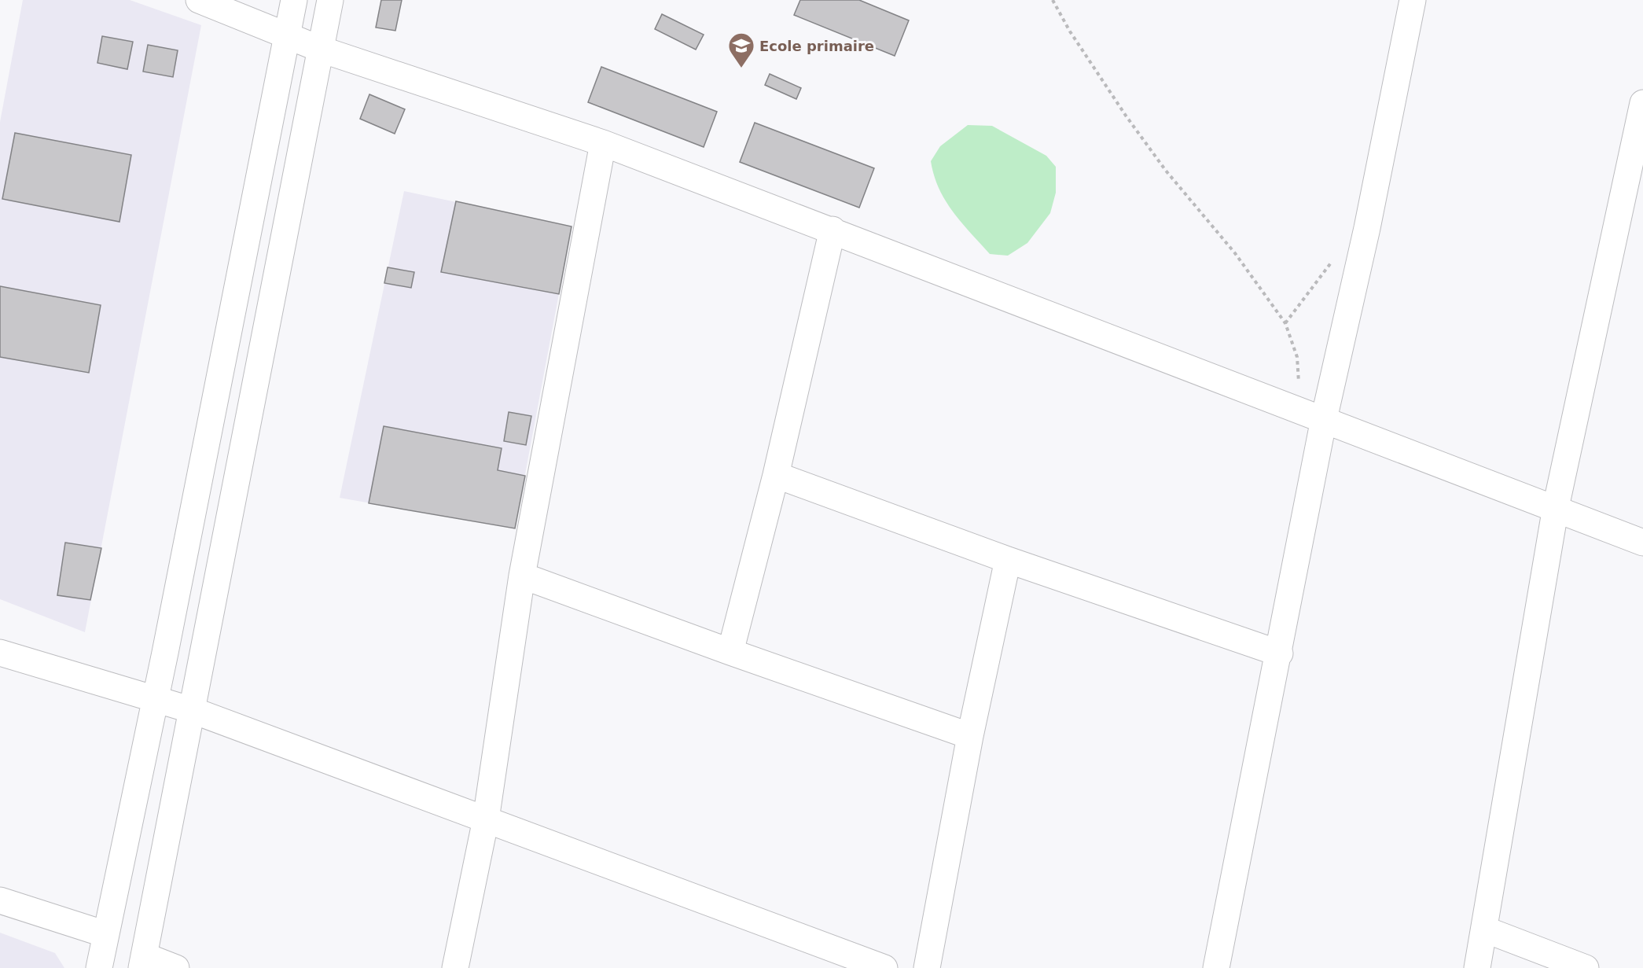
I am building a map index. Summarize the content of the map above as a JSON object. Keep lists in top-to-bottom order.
{
  "places": {
    "school or university": ["Ecole primaire"]
  }
}
